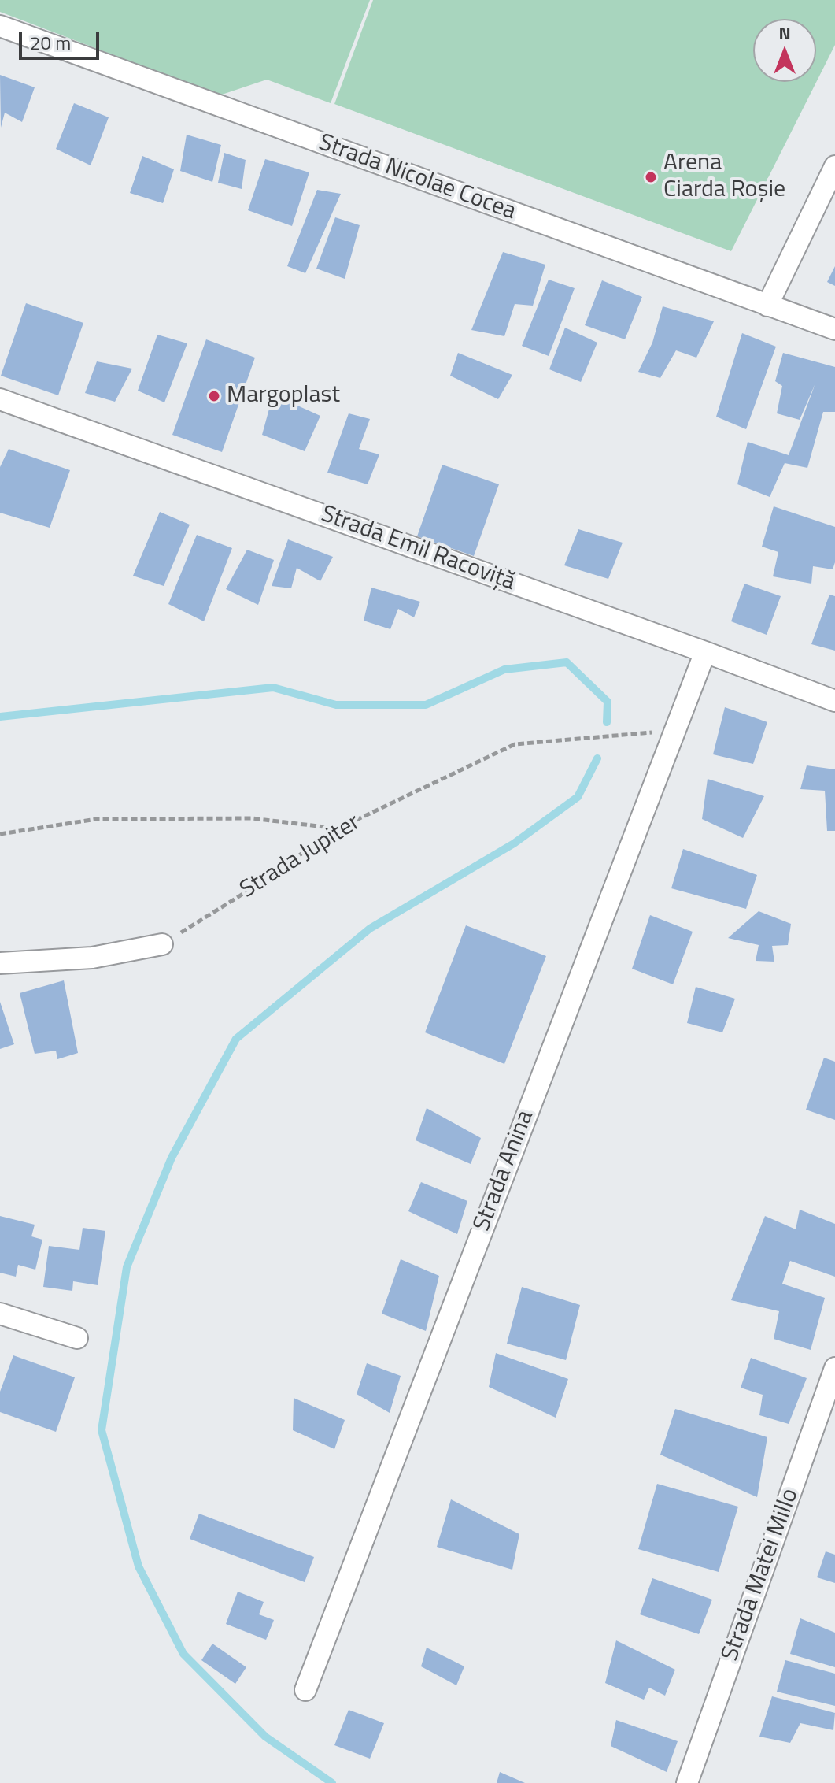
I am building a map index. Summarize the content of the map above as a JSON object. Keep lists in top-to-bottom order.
{
  "streets": {
    "street": [
      "Strada Nicolae Cocea",
      "Strada Emil Racoviță",
      "Strada Anina",
      "Strada Matei Millo"
    ],
    "path": ["Strada Jupiter"]
  },
  "crossings": [
    ["Strada Emil Racoviță", "Strada Anina"],
    ["Strada Jupiter", "Strada Anina"]
  ],
  "places": ["Arena Ciarda Roșie", "Margoplast"],
  "scale_bar": "20 m",
  "north": "top"
}
